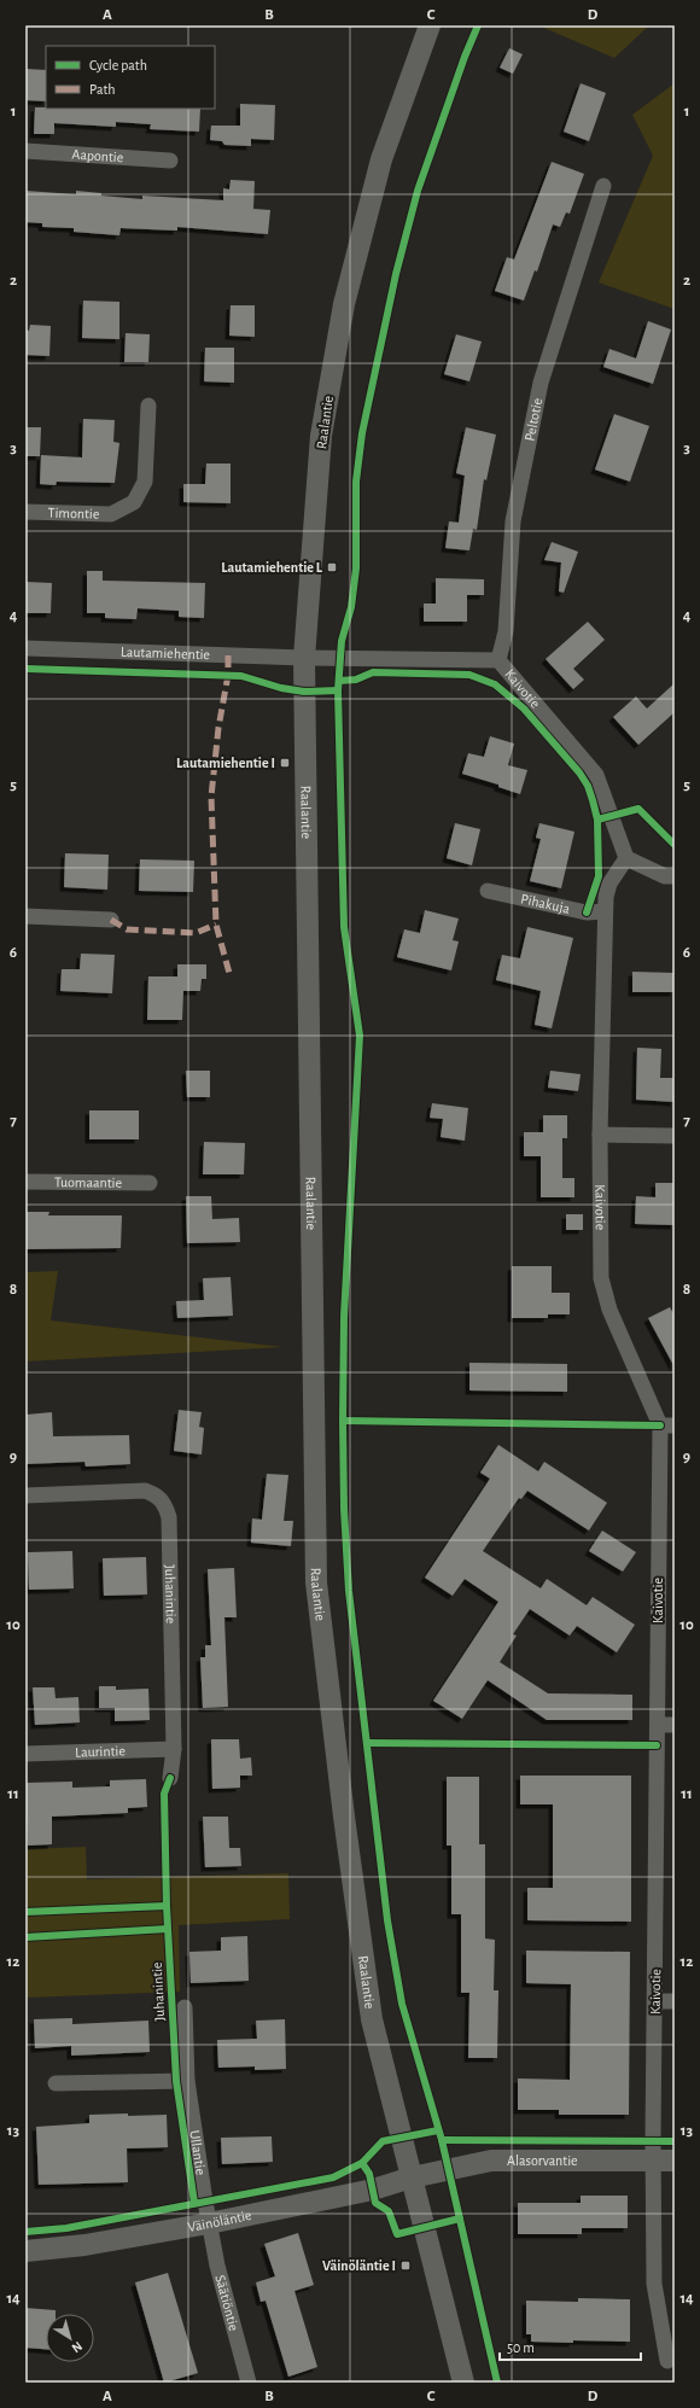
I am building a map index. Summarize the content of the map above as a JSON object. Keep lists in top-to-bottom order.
{
  "streets": {
    "street": [
      "Aapontie",
      "Peltotie",
      "Raalantie",
      "Timontie",
      "Lautamiehentie",
      "Kaivotie",
      "Pihakuja",
      "Tuomaantie",
      "Juhanintie",
      "Laurintie",
      "Ullantie",
      "Alasorvantie",
      "Väinöläntie",
      "Säätiöntie"
    ]
  },
  "crossings": [
    ["Peltotie", "Kaivotie"],
    ["Raalantie", "Lautamiehentie"],
    ["Raalantie", "Kaivotie"],
    ["Raalantie", "Alasorvantie"],
    ["Raalantie", "Väinöläntie"],
    ["Lautamiehentie", "Kaivotie"],
    ["Kaivotie", "Pihakuja"],
    ["Kaivotie", "Alasorvantie"],
    ["Juhanintie", "Laurintie"],
    ["Ullantie", "Väinöläntie"],
    ["Ullantie", "Säätiöntie"],
    ["Alasorvantie", "Väinöläntie"],
    ["Väinöläntie", "Säätiöntie"]
  ],
  "places": {
    "transit": ["Lautamiehentie L", "Lautamiehentie I", "Väinöläntie I"]
  },
  "legend": ["Cycle path", "Path"],
  "scale_bar": "50 m",
  "north": "bottom right",
  "grid": {
    "columns": [
      "A",
      "B",
      "C",
      "D"
    ],
    "rows": [
      "1",
      "2",
      "3",
      "4",
      "5",
      "6",
      "7",
      "8",
      "9",
      "10",
      "11",
      "12",
      "13",
      "14"
    ]
  }
}
